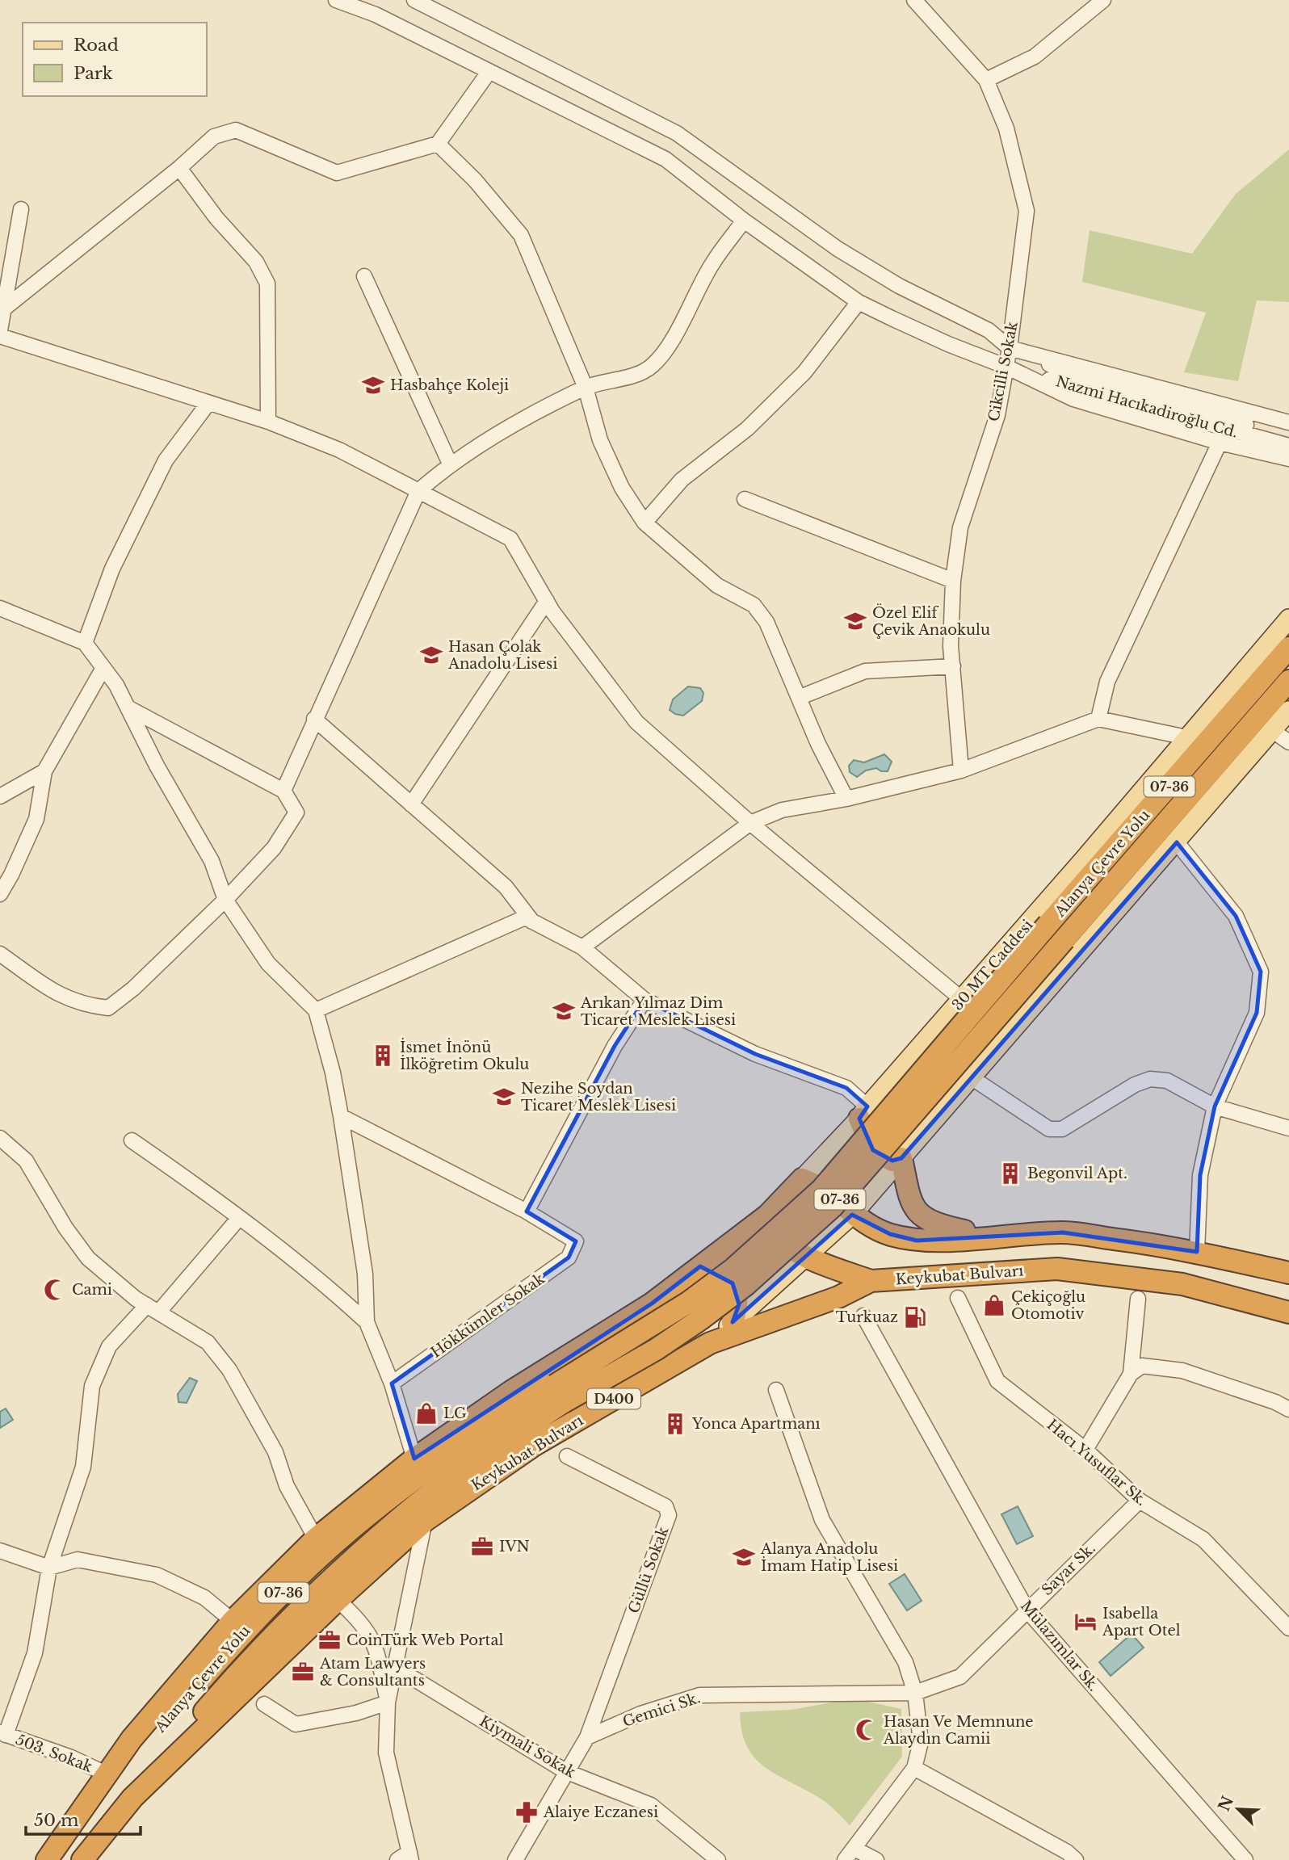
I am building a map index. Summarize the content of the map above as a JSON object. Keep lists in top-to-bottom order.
{
  "streets": {
    "highway": [
      "07-36",
      "Alanya Çevre Yolu",
      "Keykubat Bulvarı",
      "D400"
    ],
    "main road": ["30 MT Caddesi"],
    "street": [
      "Cikcilli Sokak",
      "Nazmi Hacıkadiroğlu Cd.",
      "Hökkümler Sokak",
      "Hacı Yusuflar Sk.",
      "Sayar Sk.",
      "Güllü Sokak",
      "Mülazımlar Sk.",
      "Gemici Sk.",
      "Kiymali Sokak",
      "503. Sokak"
    ]
  },
  "crossings": [
    ["Cikcilli Sokak", "Nazmi Hacıkadiroğlu Cd."],
    ["Alanya Çevre Yolu", "Keykubat Bulvarı"],
    ["Hacı Yusuflar Sk.", "Sayar Sk."],
    ["Sayar Sk.", "Mülazımlar Sk."],
    ["Sayar Sk.", "Gemici Sk."],
    ["Güllü Sokak", "Gemici Sk."]
  ],
  "places": {
    "school or university": [
      "Hasbahçe Koleji",
      "Özel Elif Çevik Anaokulu",
      "Hasan Çolak Anadolu Lisesi",
      "Arıkan Yılmaz Dim Ticaret Meslek Lisesi",
      "Nezihe Soydan Ticaret Meslek Lisesi",
      "Alanya Anadolu İmam Hatip Lisesi"
    ],
    "building": ["İsmet İnönü İlköğretim Okulu", "Begonvil Apt.", "Yonca Apartmanı"],
    "mosque": ["Cami", "Hasan Ve Memnune Alaydın Camii"],
    "shop": ["Çekiçoğlu Otomotiv", "LG"],
    "fuel station": ["Turkuaz"],
    "office": ["IVN", "CoinTürk Web Portal", "Atam Lawyers & Consultants"],
    "hotel": ["Isabella Apart Otel"],
    "pharmacy": ["Alaiye Eczanesi"]
  },
  "legend": ["Road", "Park"],
  "scale_bar": "50 m",
  "north": "top left"
}
